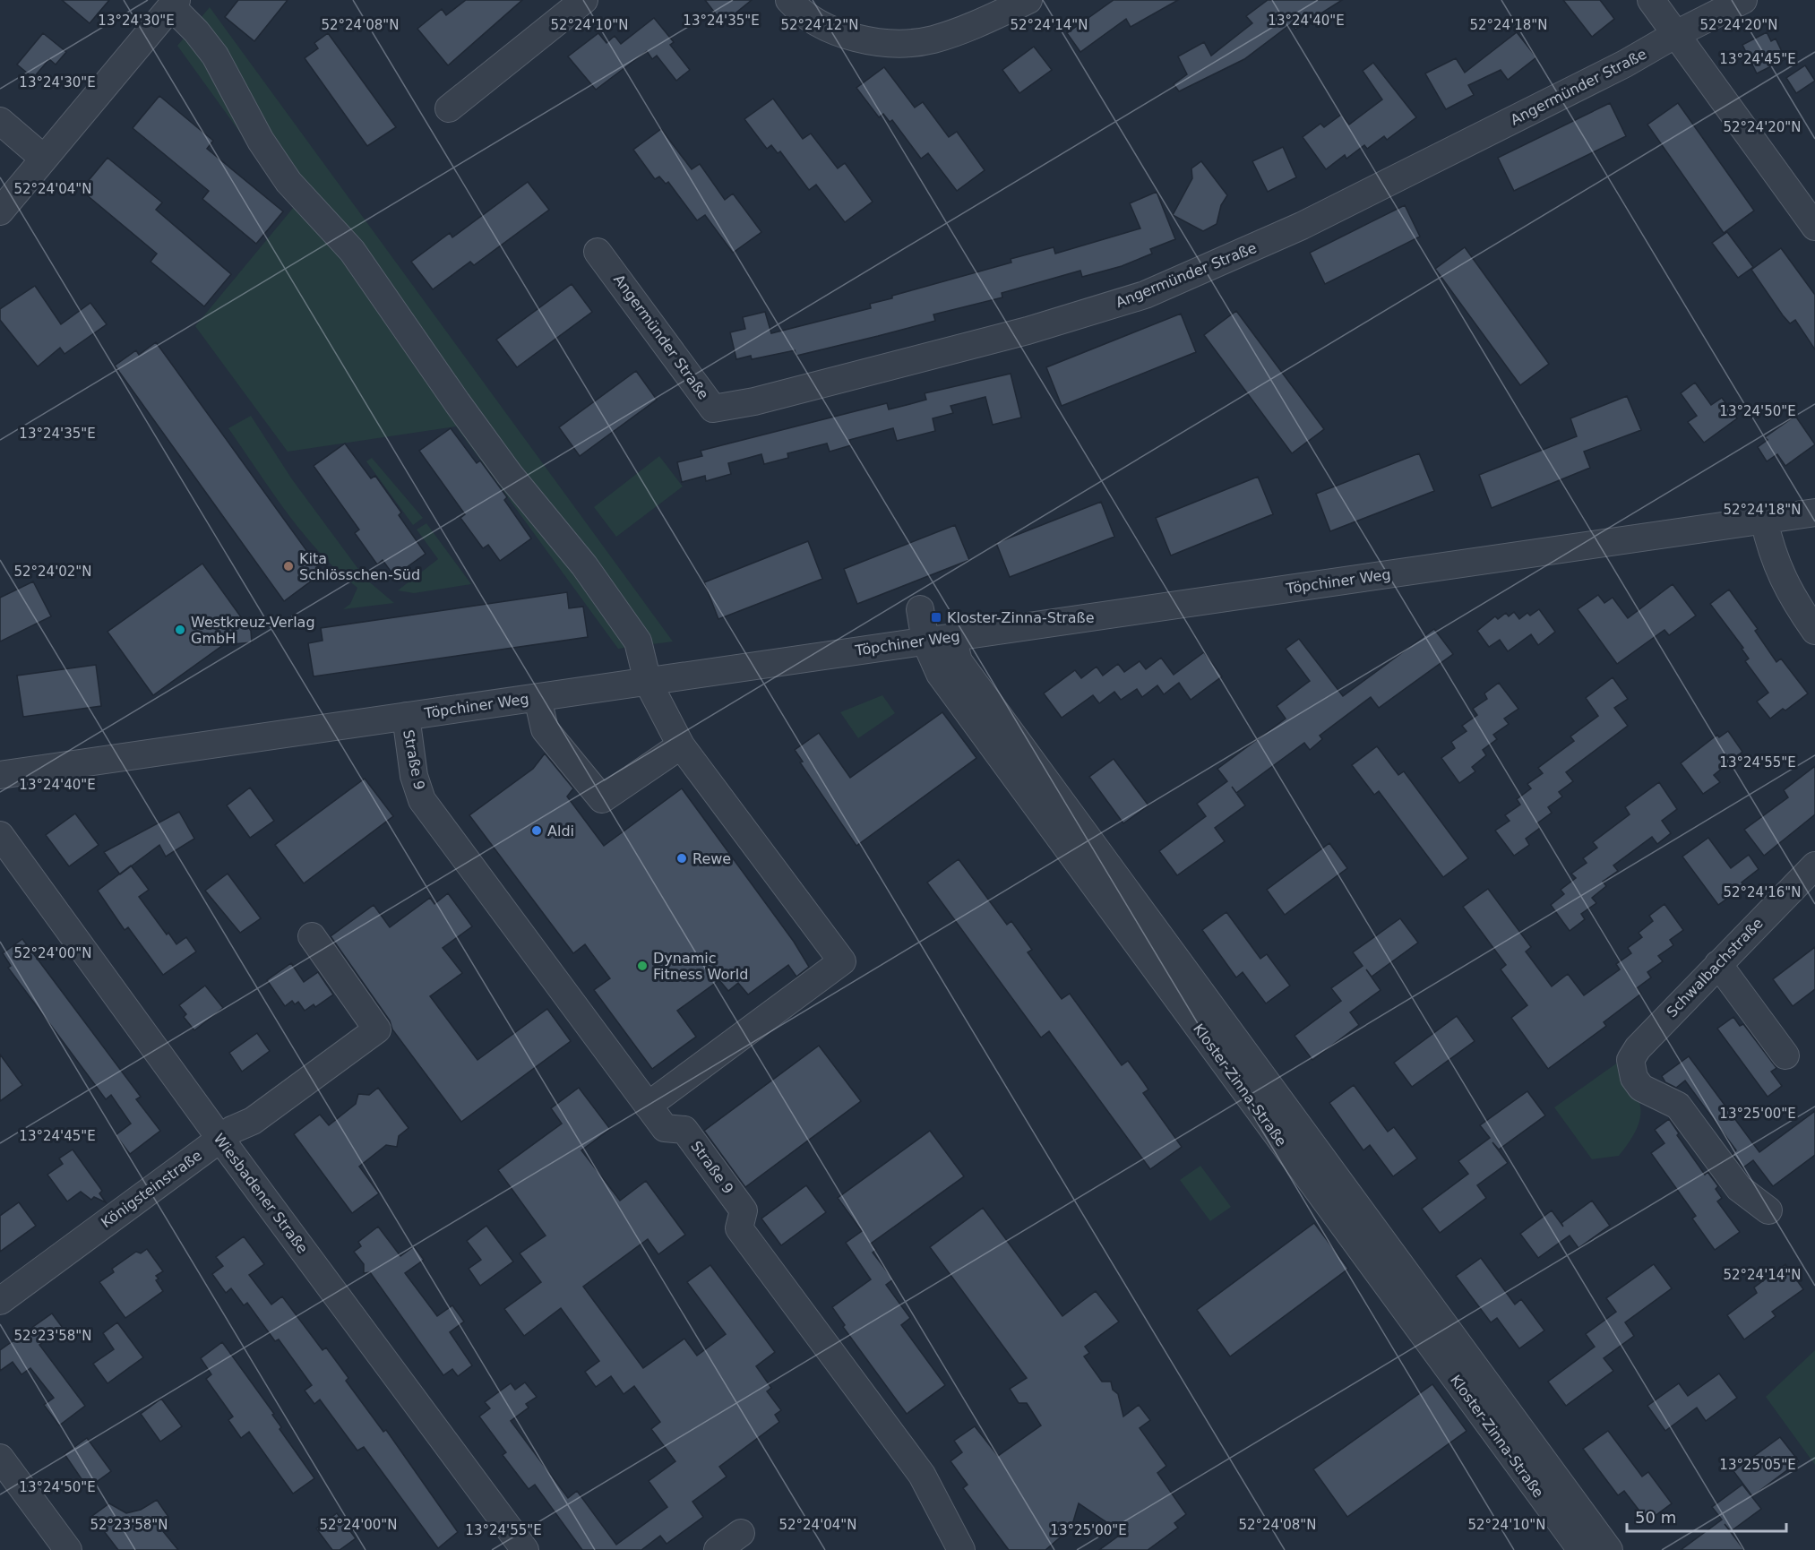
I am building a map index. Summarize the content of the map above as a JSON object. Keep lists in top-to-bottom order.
{
  "streets": {
    "street": [
      "Angermünder Straße",
      "Töpchiner Weg",
      "Straße 9",
      "Schwalbachstraße",
      "Kloster-Zinna-Straße",
      "Königsteinstraße",
      "Wiesbadener Straße"
    ]
  },
  "crossings": [
    ["Töpchiner Weg", "Straße 9"],
    ["Töpchiner Weg", "Kloster-Zinna-Straße"],
    ["Königsteinstraße", "Wiesbadener Straße"]
  ],
  "places": {
    "other": [
      "Kita Schlösschen-Süd",
      "Westkreuz-Verlag GmbH",
      "Aldi",
      "Rewe",
      "Dynamic Fitness World"
    ],
    "transit": ["Kloster-Zinna-Straße"]
  },
  "scale_bar": "50 m",
  "coordinates": [
    "13°24'35\"E",
    "13°24'30\"E",
    "13°24'40\"E",
    "52°24'08\"N",
    "52°24'10\"N",
    "52°24'12\"N",
    "52°24'14\"N",
    "52°24'18\"N",
    "52°24'20\"N",
    "13°24'45\"E",
    "52°24'04\"N",
    "13°24'50\"E",
    "52°24'02\"N",
    "13°24'55\"E",
    "52°24'16\"N",
    "52°24'00\"N",
    "13°25'00\"E",
    "52°23'58\"N",
    "13°25'05\"E"
  ]
}
